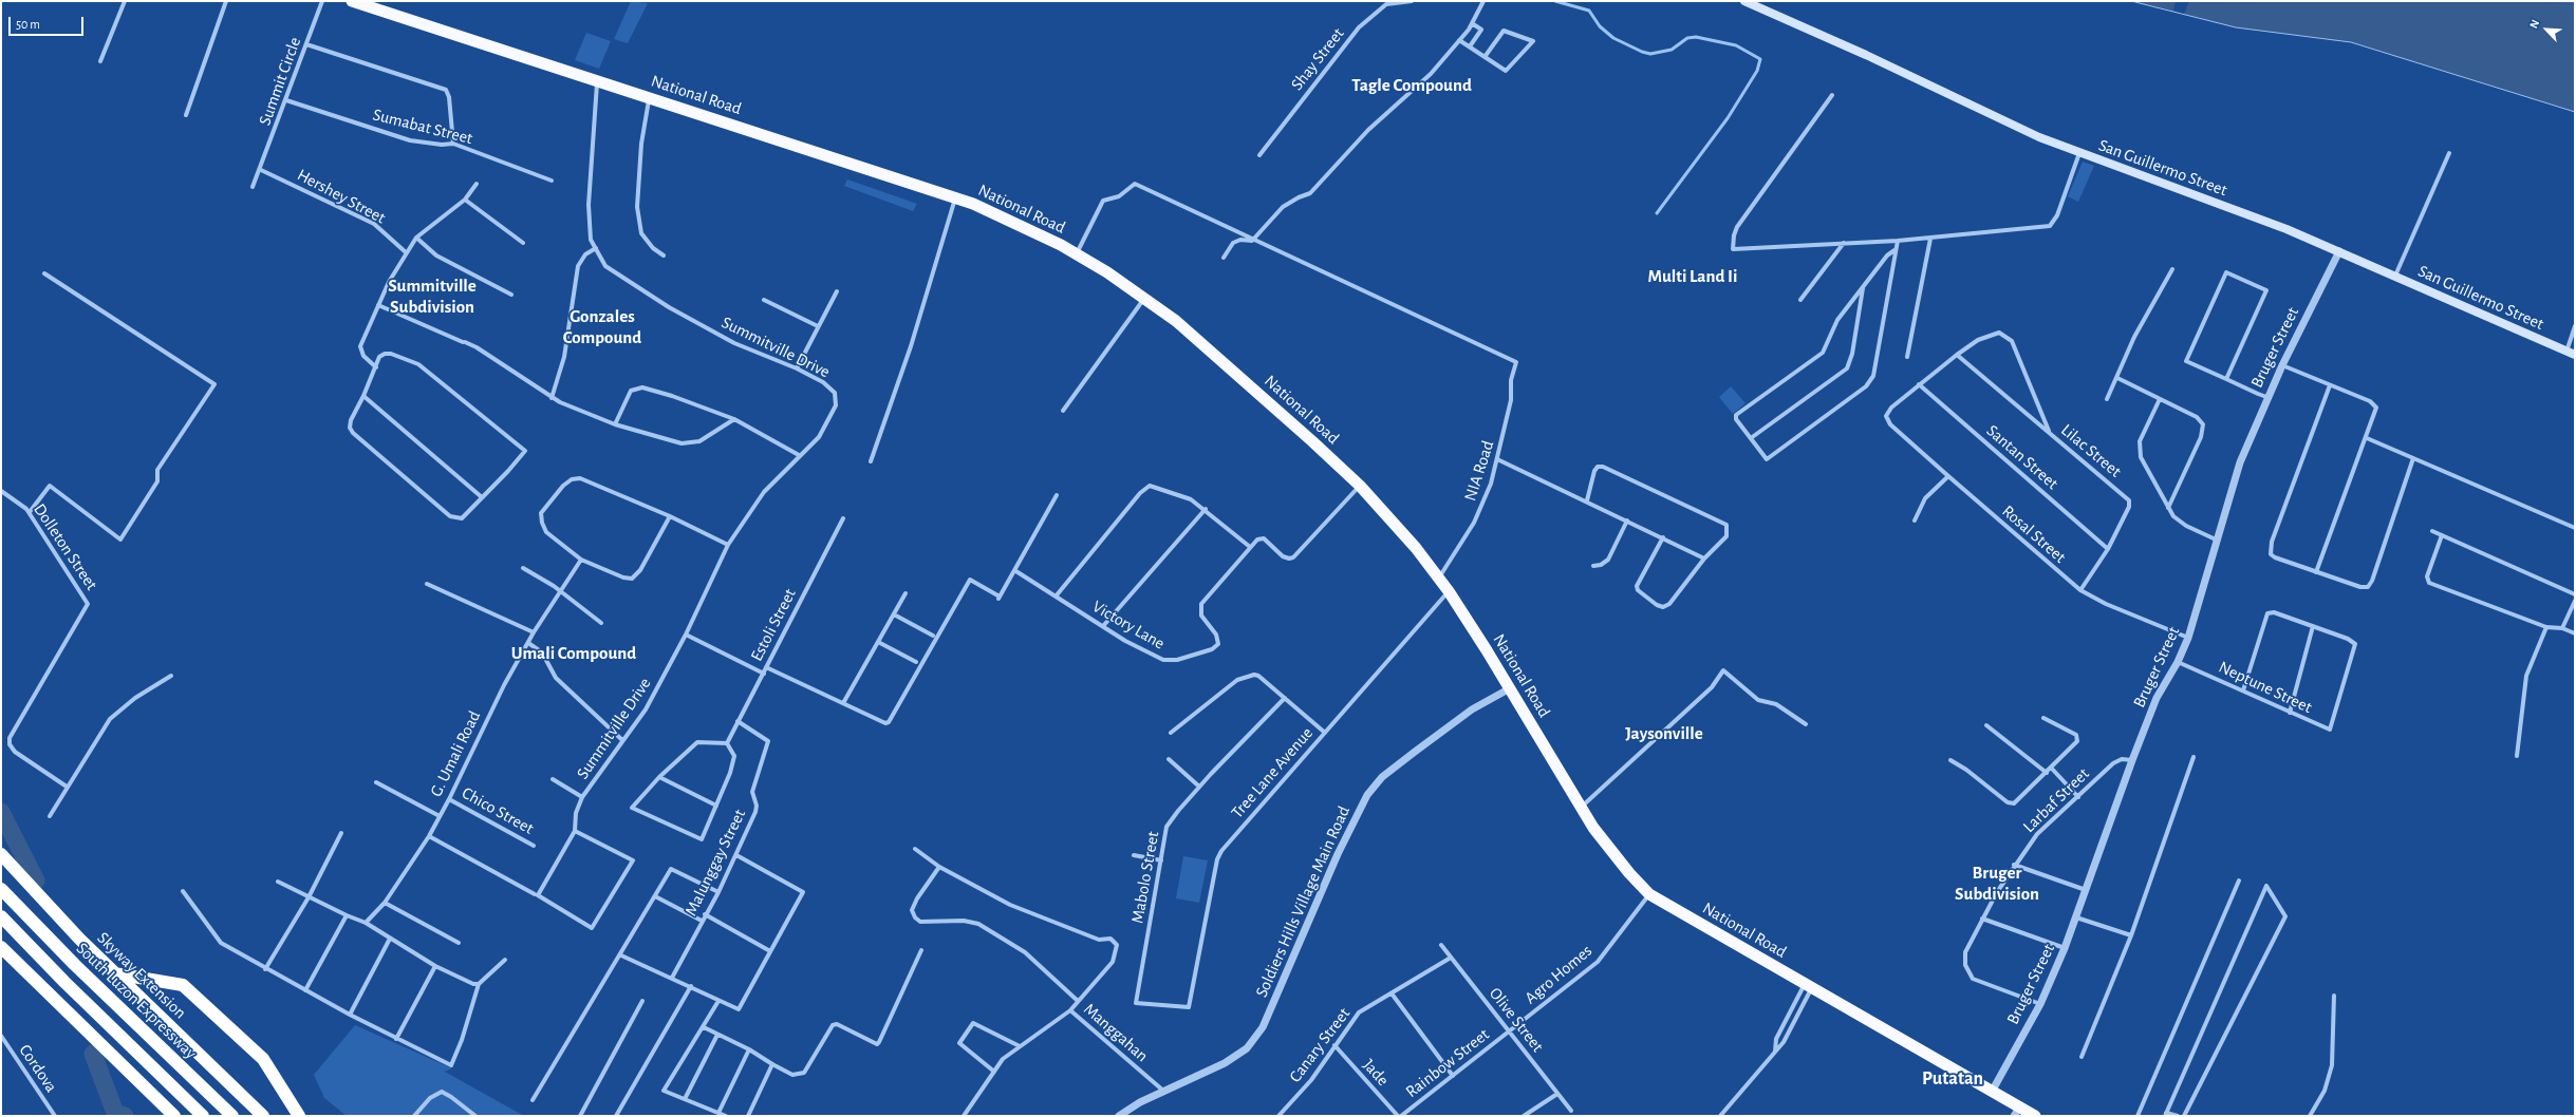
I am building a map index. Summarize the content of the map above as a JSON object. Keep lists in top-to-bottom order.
{
  "streets": {
    "highway": ["National Road", "Skyway Extension", "South Luzon Expressway"],
    "main road": ["San Guillermo Street"],
    "street": [
      "Shay Street",
      "Summit Circle",
      "Sumabat Street",
      "Hershey Street",
      "Summitville Drive",
      "Bruger Street",
      "Lilac Street",
      "Santan Street",
      "NIA Road",
      "Rosal Street",
      "Dolleton Street",
      "Estoli Street",
      "Victory Lane",
      "Neptune Street",
      "G. Umali Road",
      "Tree Lane Avenue",
      "Larbaf Street",
      "Chico Street",
      "Malunggay Street",
      "Mabolo Street",
      "Soldiers Hills Village Main Road",
      "Agro Homes",
      "Olive Street",
      "Manggahan",
      "Canary Street",
      "Rainbow Street",
      "Cordova",
      "Jade"
    ]
  },
  "crossings": [
    ["Summit Circle", "Sumabat Street"],
    ["Summit Circle", "Hershey Street"],
    ["National Road", "Summitville Drive"],
    ["National Road", "Bruger Street"],
    ["National Road", "NIA Road"],
    ["National Road", "Tree Lane Avenue"],
    ["National Road", "Soldiers Hills Village Main Road"],
    ["National Road", "Agro Homes"],
    ["San Guillermo Street", "Bruger Street"],
    ["Bruger Street", "Rosal Street"],
    ["Bruger Street", "Neptune Street"],
    ["Bruger Street", "Larbaf Street"],
    ["Lilac Street", "Santan Street"],
    ["Lilac Street", "Rosal Street"],
    ["Santan Street", "Rosal Street"],
    ["Estoli Street", "Malunggay Street"],
    ["G. Umali Road", "Chico Street"],
    ["Tree Lane Avenue", "Mabolo Street"],
    ["Soldiers Hills Village Main Road", "Manggahan"],
    ["Agro Homes", "Olive Street"],
    ["Agro Homes", "Rainbow Street"],
    ["Olive Street", "Canary Street"],
    ["Olive Street", "Rainbow Street"],
    ["Canary Street", "Jade"]
  ],
  "districts": [
    "Tagle Compound",
    "Multi Land Ii",
    "Summitville Subdivision",
    "Gonzales Compound",
    "Umali Compound",
    "Jaysonville",
    "Bruger Subdivision",
    "Putatan"
  ],
  "scale_bar": "50 m",
  "north": "top left"
}
